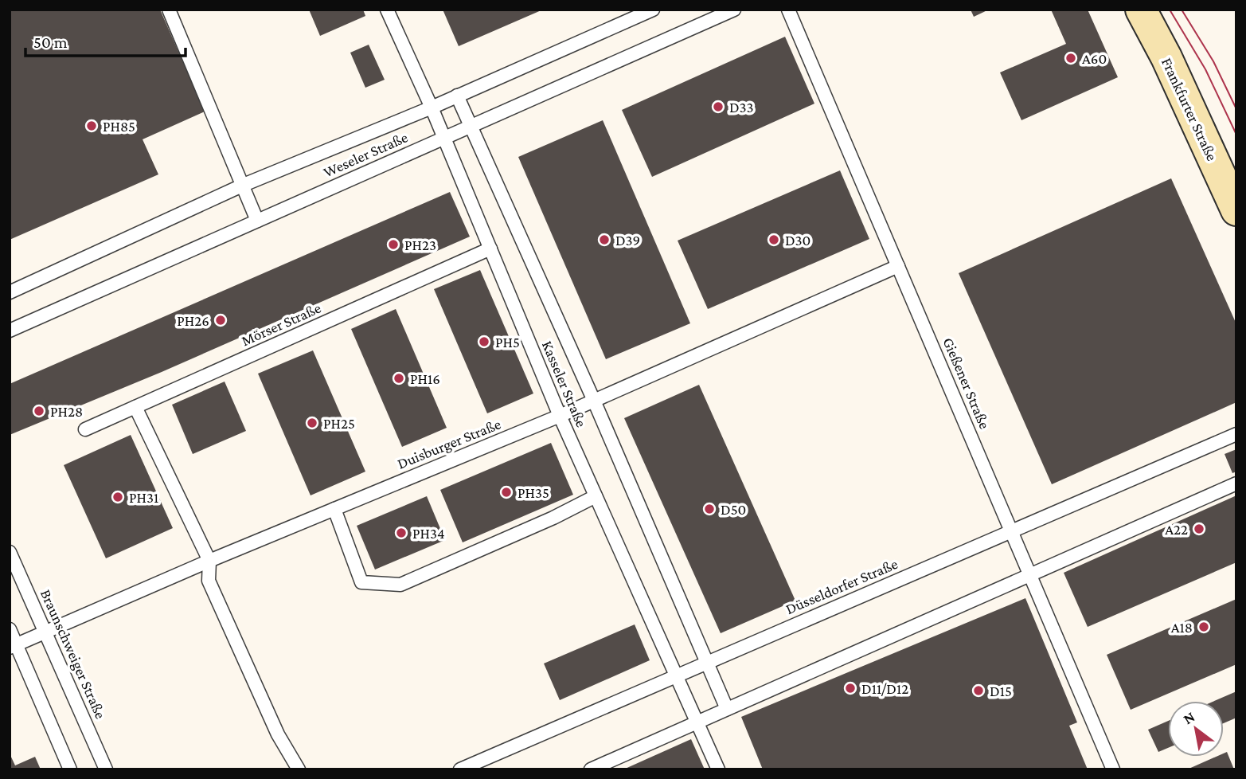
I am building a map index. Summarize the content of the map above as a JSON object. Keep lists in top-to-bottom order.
{
  "streets": {
    "main road": ["Frankfurter Straße"],
    "lane": [
      "Weseler Straße",
      "Mörser Straße",
      "Gießener Straße",
      "Kasseler Straße",
      "Duisburger Straße",
      "Düsseldorfer Straße",
      "Braunschweiger Straße"
    ]
  },
  "crossings": [
    ["Weseler Straße", "Kasseler Straße"],
    ["Mörser Straße", "Kasseler Straße"],
    ["Gießener Straße", "Duisburger Straße"],
    ["Gießener Straße", "Düsseldorfer Straße"],
    ["Kasseler Straße", "Duisburger Straße"],
    ["Kasseler Straße", "Düsseldorfer Straße"],
    ["Duisburger Straße", "Braunschweiger Straße"]
  ],
  "places": [
    "A60",
    "D33",
    "PH85",
    "D39",
    "D30",
    "PH23",
    "PH26",
    "PH5",
    "PH16",
    "PH28",
    "PH25",
    "PH35",
    "PH31",
    "D50",
    "A22",
    "PH34",
    "A18",
    "D11/D12",
    "D15"
  ],
  "scale_bar": "50 m",
  "north": "top left"
}
